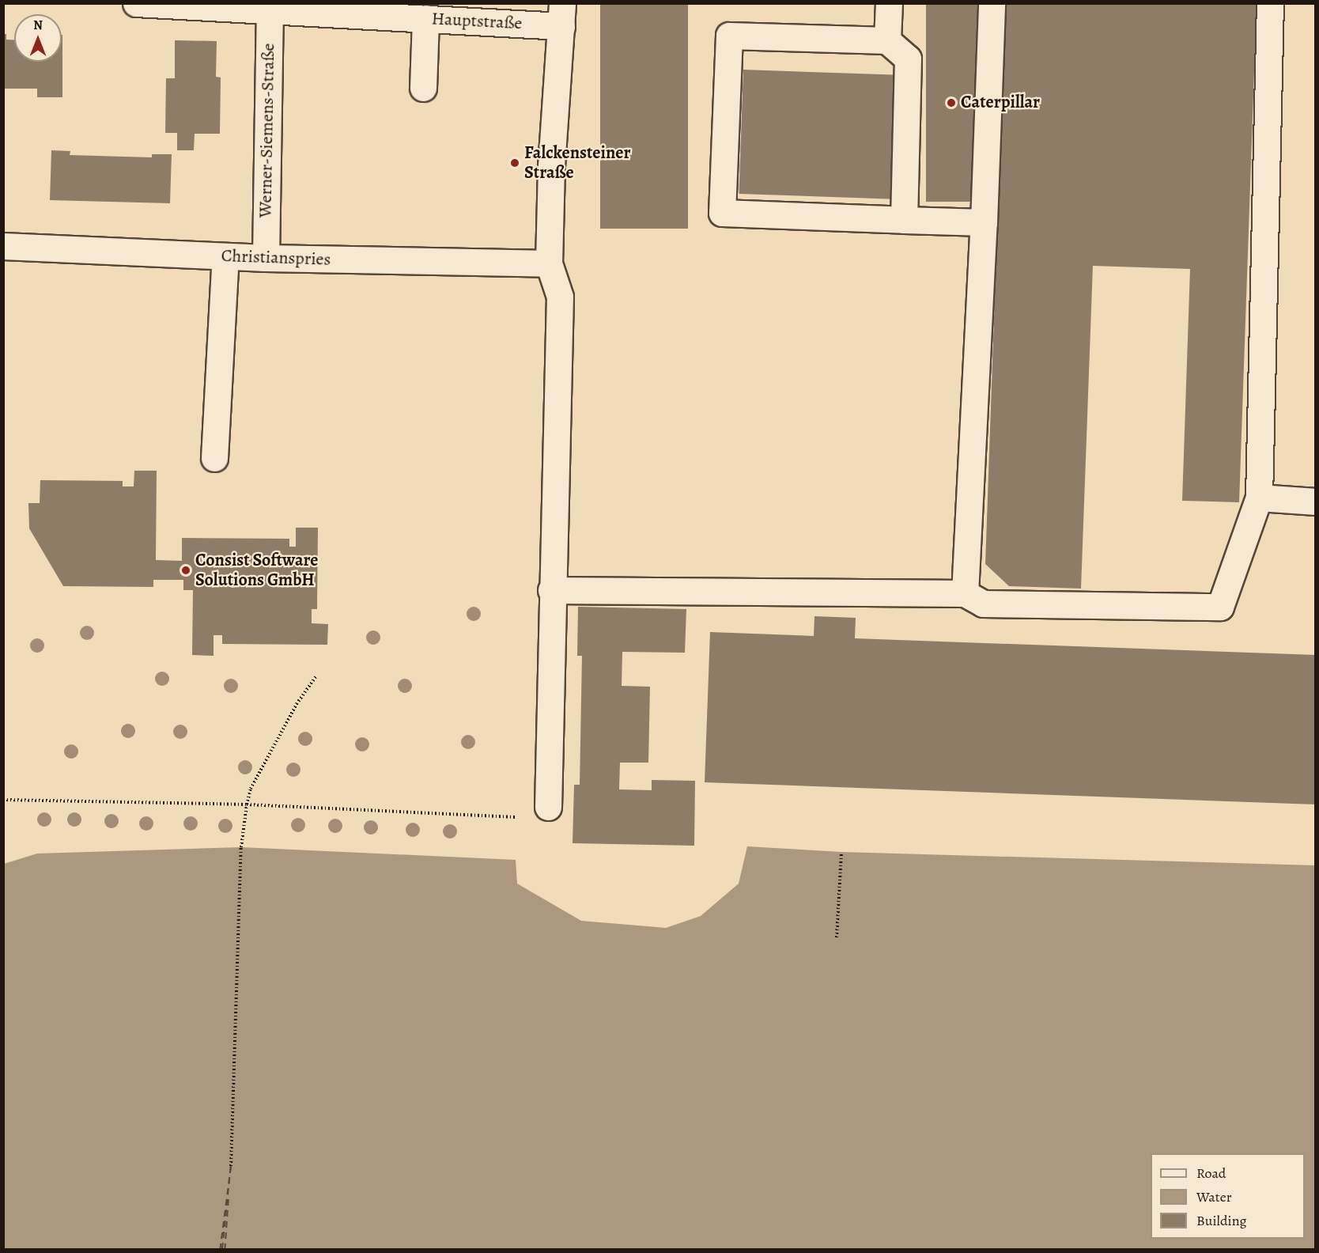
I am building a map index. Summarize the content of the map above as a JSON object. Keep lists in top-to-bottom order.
{
  "streets": {
    "street": ["Hauptstraße", "Werner-Siemens-Straße", "Christianspries"]
  },
  "crossings": [
    ["Hauptstraße", "Werner-Siemens-Straße"],
    ["Werner-Siemens-Straße", "Christianspries"]
  ],
  "places": ["Caterpillar", "Falckensteiner Straße", "Consist Software Solutions GmbH"],
  "legend": ["Road", "Water", "Building"],
  "north": "top"
}
